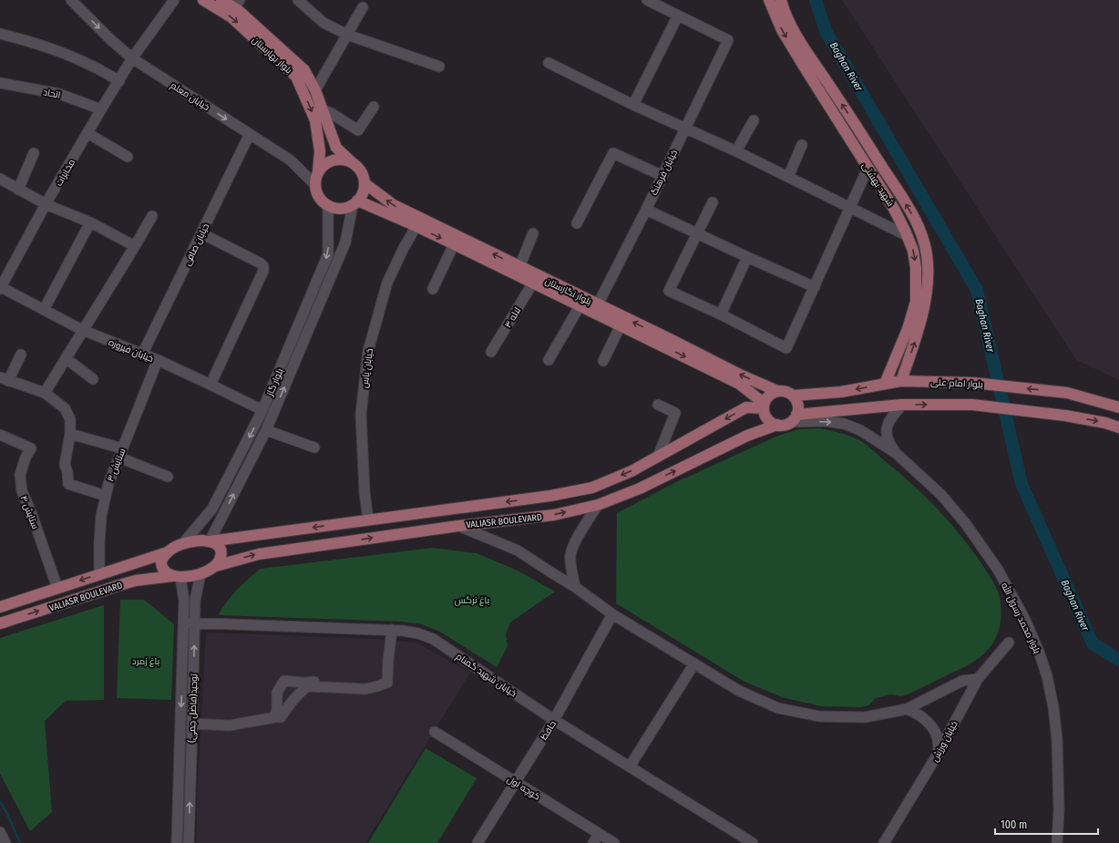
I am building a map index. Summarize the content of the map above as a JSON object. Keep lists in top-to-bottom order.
{
  "streets": {
    "main road": [
      "بلوار بهارستان",
      "شهید بهشتی",
      "بلوار نگارستان",
      "بلوار امام علی",
      "VALIASR BOULEVARD"
    ],
    "street": [
      "اتحاد",
      "خیابان معلم",
      "مخابرات",
      "خیابان فرهنگ",
      "خیابان صافی",
      "لاله ۳",
      "خیابان فیروزه",
      "خیابان یاس",
      "بلوار گاز",
      "ستایش ۳",
      "ستایش ۴",
      "بلوار محمد رسول الله",
      "خیابان شهید گمنام",
      "توحید(فاضل جمی)",
      "حافظ",
      "خیابان ورزش",
      "کوچه اول"
    ]
  },
  "crossings": [
    ["بلوار بهارستان", "خیابان معلم"],
    ["بلوار بهارستان", "بلوار نگارستان"],
    ["بلوار بهارستان", "بلوار گاز"],
    ["اتحاد", "مخابرات"],
    ["خیابان معلم", "مخابرات"],
    ["خیابان معلم", "خیابان صافی"],
    ["خیابان معلم", "بلوار نگارستان"],
    ["خیابان معلم", "بلوار گاز"],
    ["مخابرات", "خیابان فیروزه"],
    ["خیابان فرهنگ", "بلوار نگارستان"],
    ["شهید بهشتی", "بلوار امام علی"],
    ["خیابان صافی", "خیابان فیروزه"],
    ["بلوار نگارستان", "لاله ۳"],
    ["بلوار نگارستان", "خیابان یاس"],
    ["بلوار نگارستان", "بلوار گاز"],
    ["بلوار نگارستان", "بلوار امام علی"],
    ["بلوار نگارستان", "VALIASR BOULEVARD"],
    ["خیابان فیروزه", "بلوار گاز"],
    ["خیابان فیروزه", "ستایش ۳"],
    ["خیابان یاس", "VALIASR BOULEVARD"],
    ["بلوار گاز", "VALIASR BOULEVARD"],
    ["بلوار گاز", "توحید(فاضل جمی)"],
    ["بلوار امام علی", "VALIASR BOULEVARD"],
    ["ستایش ۳", "VALIASR BOULEVARD"],
    ["ستایش ۴", "VALIASR BOULEVARD"],
    ["VALIASR BOULEVARD", "توحید(فاضل جمی)"],
    ["خیابان شهید گمنام", "توحید(فاضل جمی)"],
    ["خیابان شهید گمنام", "حافظ"],
    ["حافظ", "کوچه اول"]
  ],
  "water": ["Baghan River"],
  "parks": ["باغ نرگس", "باغ زمرد"],
  "scale_bar": "100 m"
}
